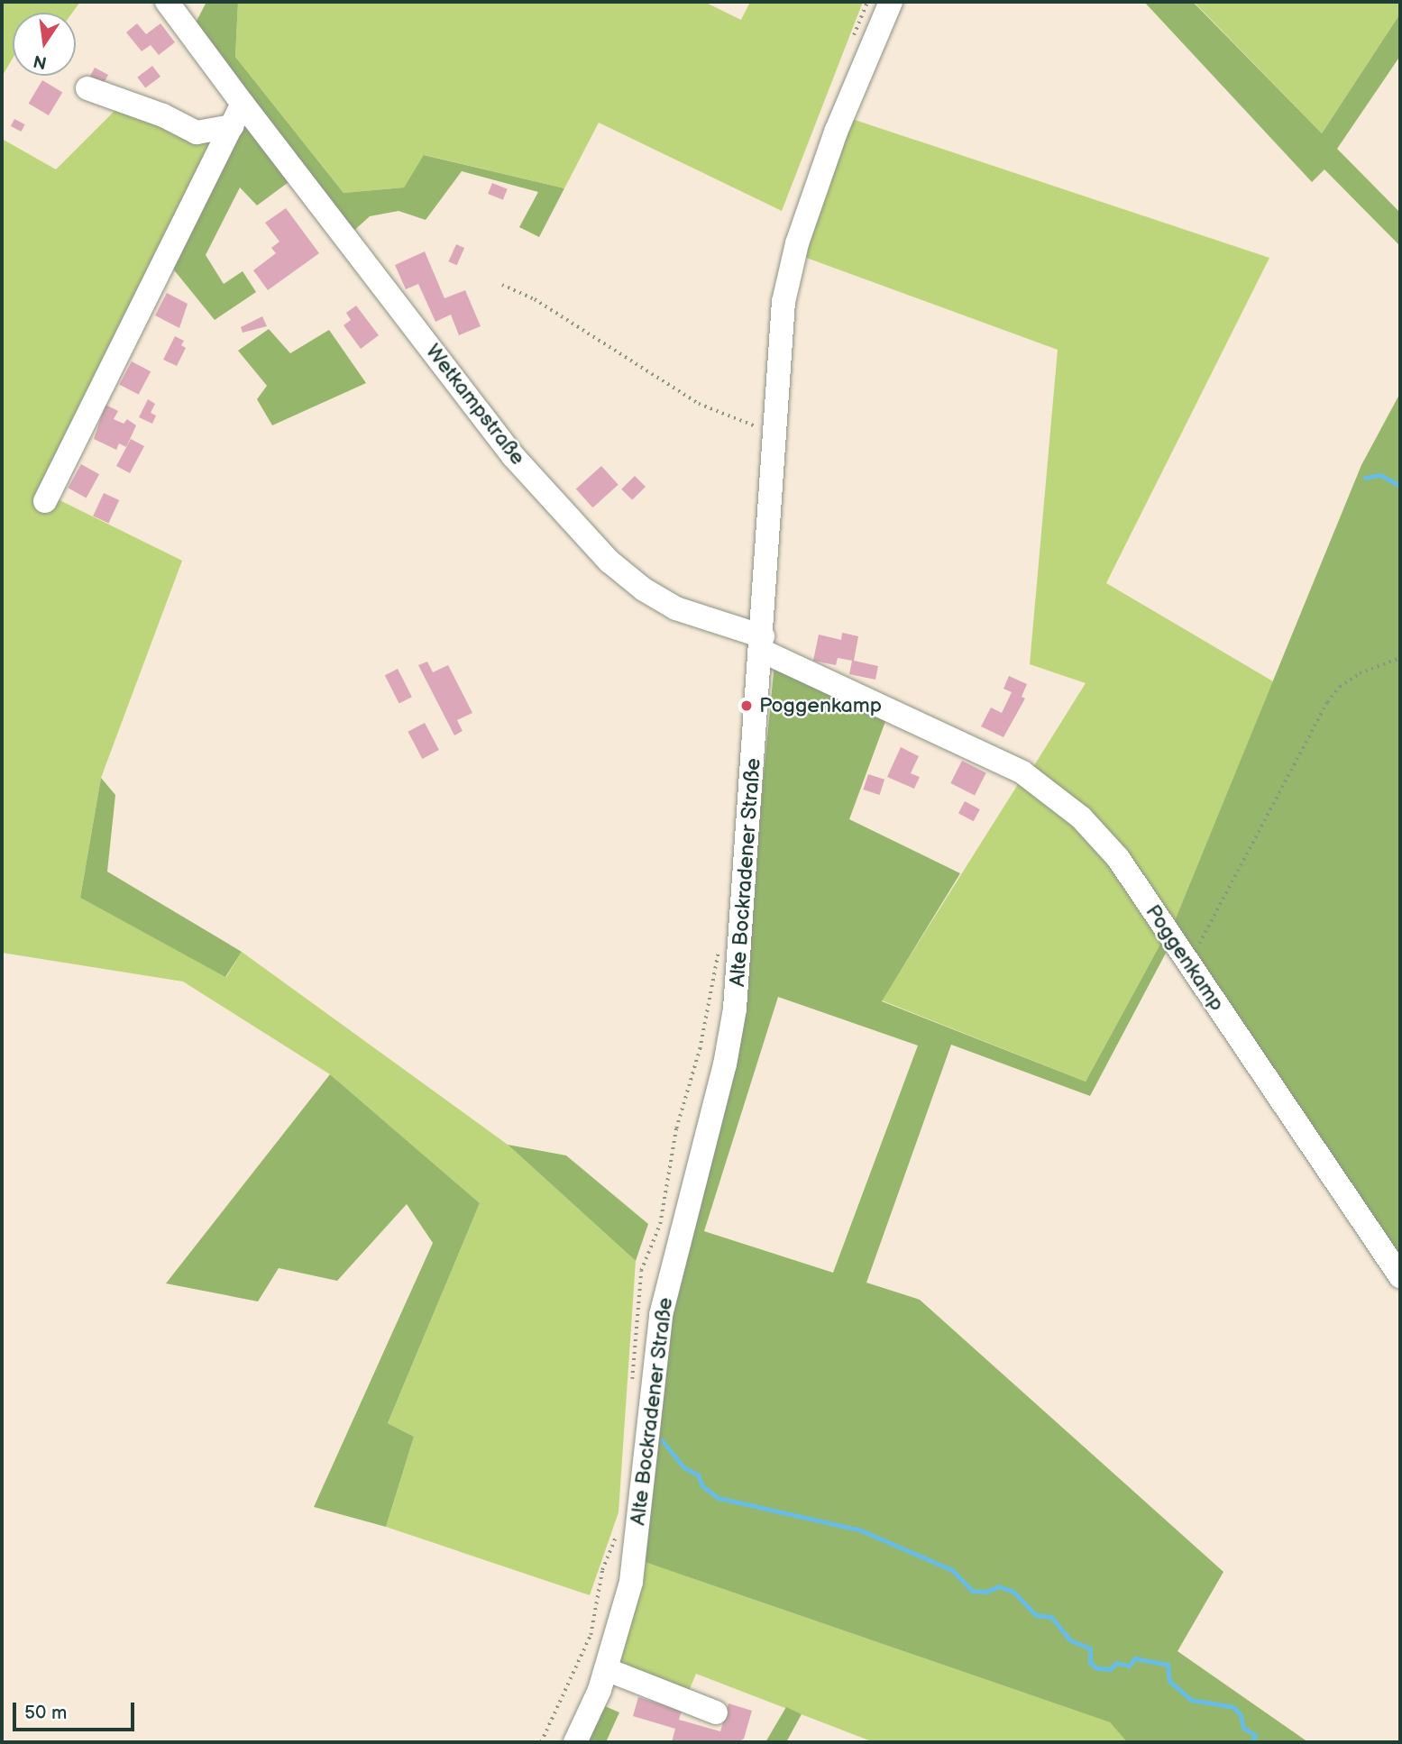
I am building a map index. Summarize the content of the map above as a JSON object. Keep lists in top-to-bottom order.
{
  "streets": {
    "street": ["Wetkampstraße", "Alte Bockradener Straße", "Poggenkamp"]
  },
  "crossings": [
    ["Wetkampstraße", "Alte Bockradener Straße"],
    ["Wetkampstraße", "Poggenkamp"],
    ["Alte Bockradener Straße", "Poggenkamp"]
  ],
  "places": ["Poggenkamp"],
  "scale_bar": "50 m",
  "north": "bottom"
}
